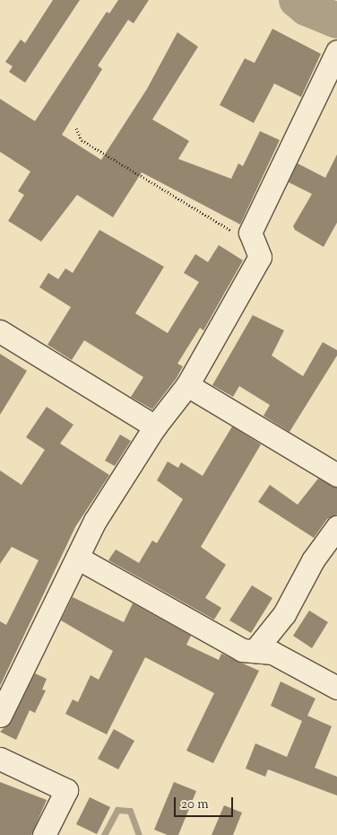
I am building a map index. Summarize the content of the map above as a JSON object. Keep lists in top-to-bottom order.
{
  "scale_bar": "20 m"
}
